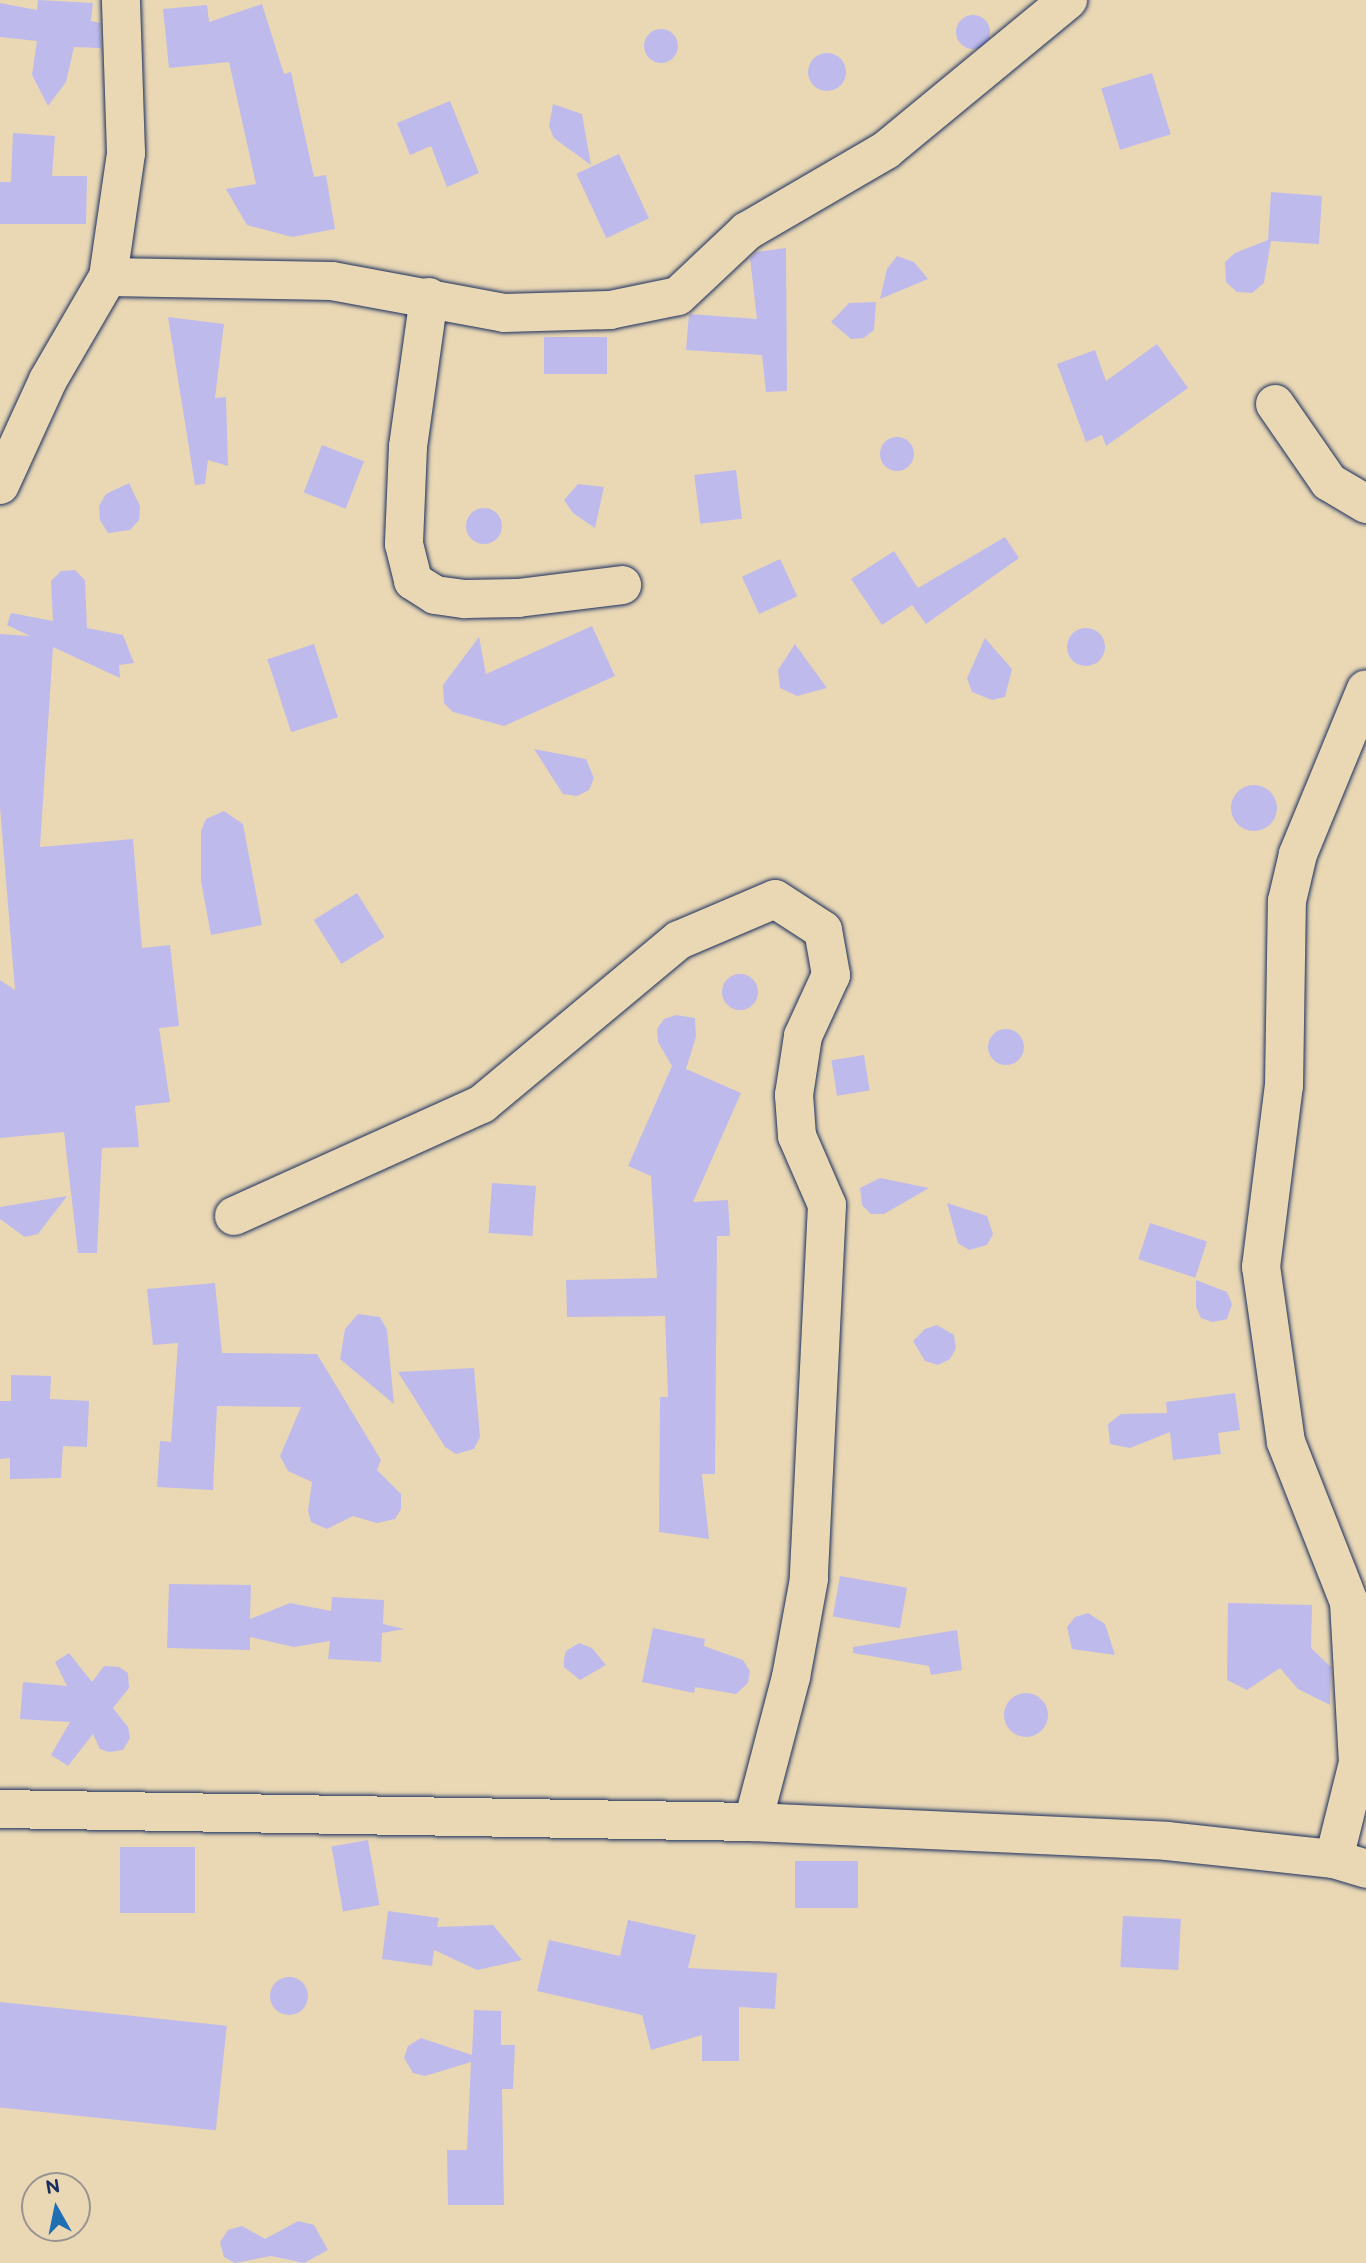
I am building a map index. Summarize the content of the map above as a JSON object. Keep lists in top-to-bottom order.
{
  "north": "top"
}
